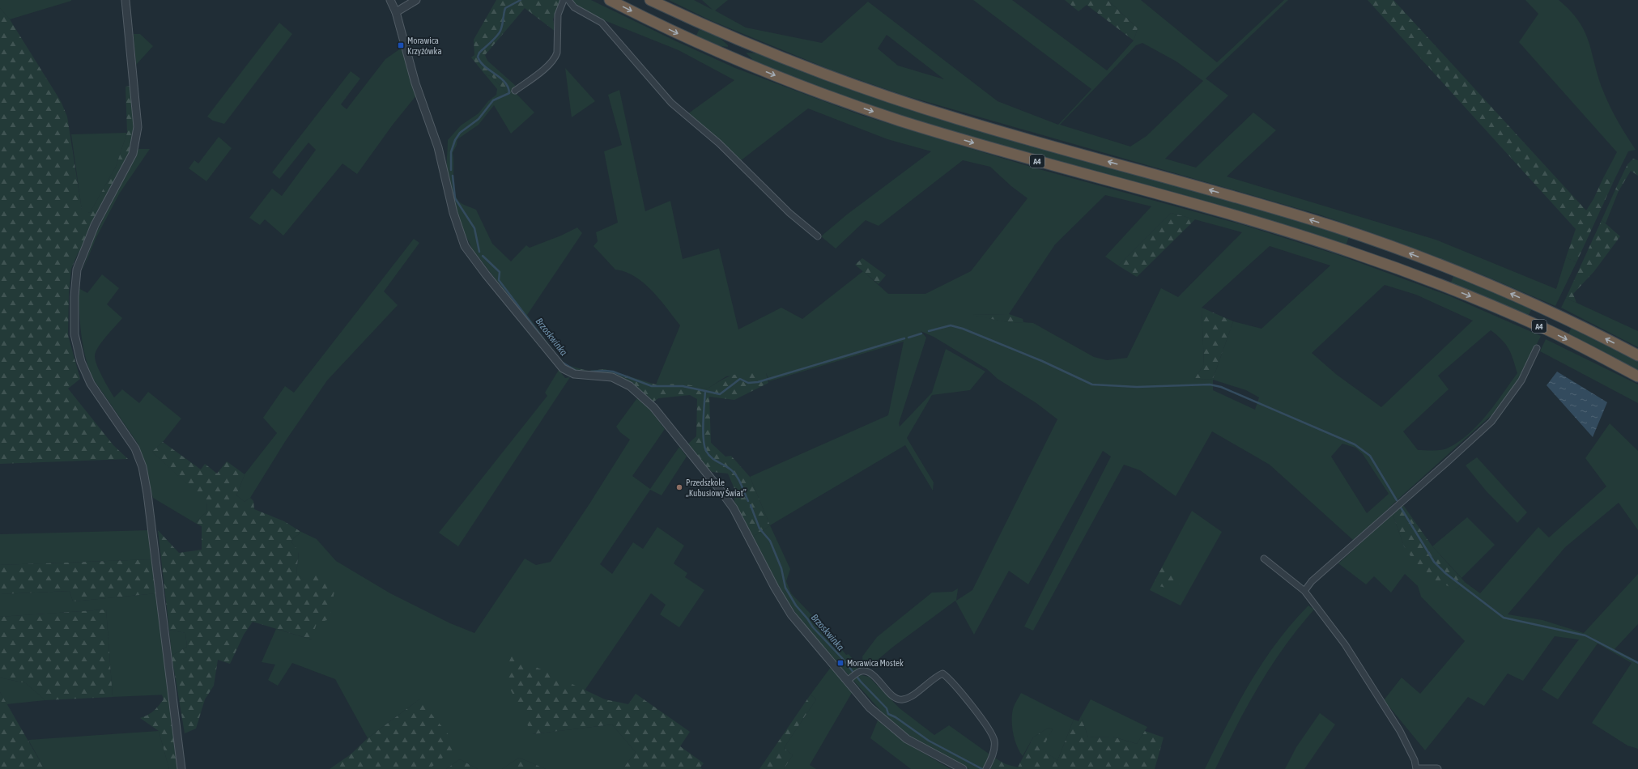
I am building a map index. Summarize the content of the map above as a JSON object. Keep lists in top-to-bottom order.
{
  "streets": {
    "highway": ["A4"]
  },
  "water": ["Brzoskwinka"],
  "places": {
    "transit": ["Morawica Krzyżówka", "Morawica Mostek"],
    "other": ["Przedszkole „Kubusiowy Świat”"]
  }
}
